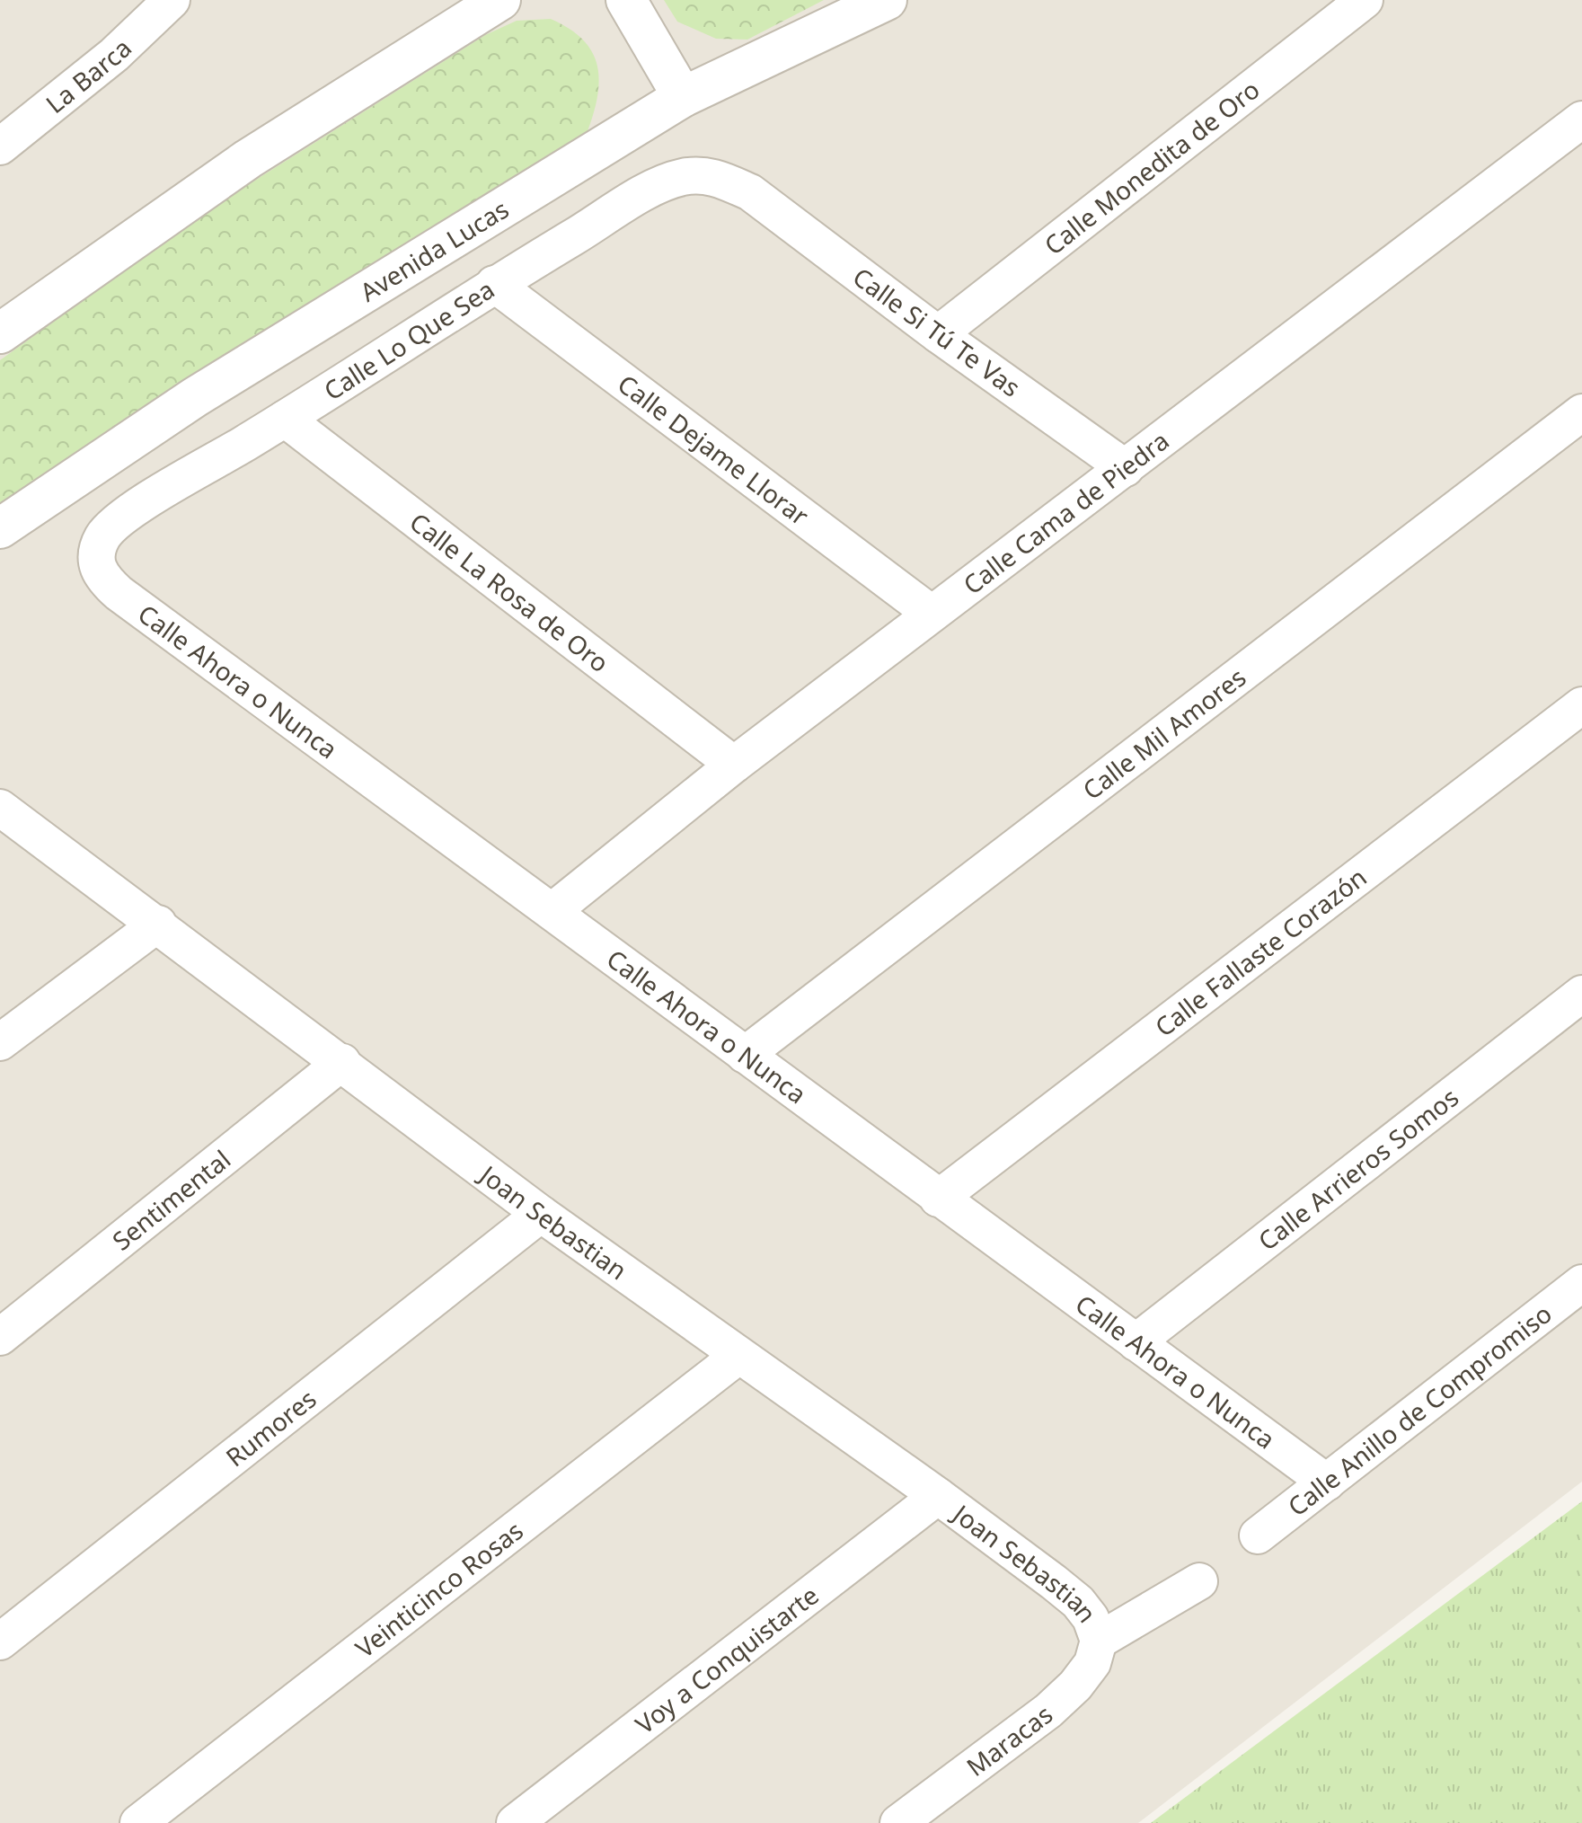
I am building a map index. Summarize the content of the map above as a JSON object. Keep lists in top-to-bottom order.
{
  "streets": {
    "street": [
      "La Barca",
      "Calle Monedita de Oro",
      "Avenida Lucas",
      "Calle Si Tú Te Vas",
      "Calle Lo Que Sea",
      "Calle Dejame Llorar",
      "Calle Cama de Piedra",
      "Calle La Rosa de Oro",
      "Calle Ahora o Nunca",
      "Calle Mil Amores",
      "Calle Fallaste Corazón",
      "Calle Arrieros Somos",
      "Sentimental",
      "Joan Sebastian",
      "Calle Anillo de Compromiso",
      "Rumores",
      "Veinticinco Rosas",
      "Voy a Conquistarte",
      "Maracas"
    ]
  },
  "crossings": [
    ["Calle Monedita de Oro", "Calle Si Tú Te Vas"],
    ["Calle Si Tú Te Vas", "Calle Lo Que Sea"],
    ["Calle Si Tú Te Vas", "Calle Cama de Piedra"],
    ["Calle Lo Que Sea", "Calle Dejame Llorar"],
    ["Calle Lo Que Sea", "Calle La Rosa de Oro"],
    ["Calle Lo Que Sea", "Calle Ahora o Nunca"],
    ["Calle Dejame Llorar", "Calle Cama de Piedra"],
    ["Calle Cama de Piedra", "Calle La Rosa de Oro"],
    ["Calle Cama de Piedra", "Calle Ahora o Nunca"],
    ["Calle Ahora o Nunca", "Calle Mil Amores"],
    ["Calle Ahora o Nunca", "Calle Fallaste Corazón"],
    ["Calle Ahora o Nunca", "Calle Arrieros Somos"],
    ["Calle Ahora o Nunca", "Calle Anillo de Compromiso"],
    ["Sentimental", "Joan Sebastian"],
    ["Joan Sebastian", "Rumores"],
    ["Joan Sebastian", "Veinticinco Rosas"],
    ["Joan Sebastian", "Voy a Conquistarte"],
    ["Joan Sebastian", "Maracas"]
  ]
}
